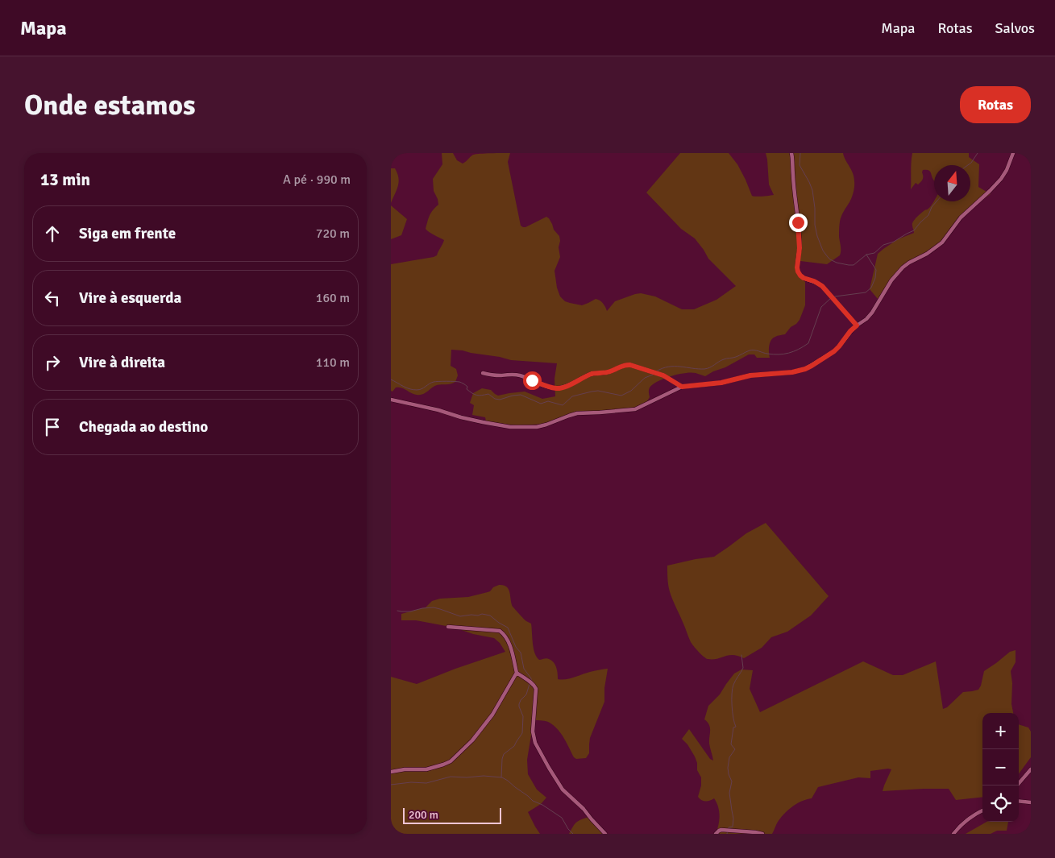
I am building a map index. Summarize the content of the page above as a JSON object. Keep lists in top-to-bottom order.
{
  "scale_bar": "200 m",
  "north": "top",
  "page": {
    "header": "Mapa",
    "nav": ["Mapa", "Rotas", "Salvos"],
    "buttons": "Rotas",
    "title": "Onde estamos",
    "heading": ["13 min", "A pé · 990 m"],
    "list": [
      ["Siga em frente", "720 m"],
      ["Vire à esquerda", "160 m"],
      ["Vire à direita", "110 m"],
      "Chegada ao destino"
    ],
    "map_buttons": ["+", "−"],
    "scale": "200 m"
  }
}
